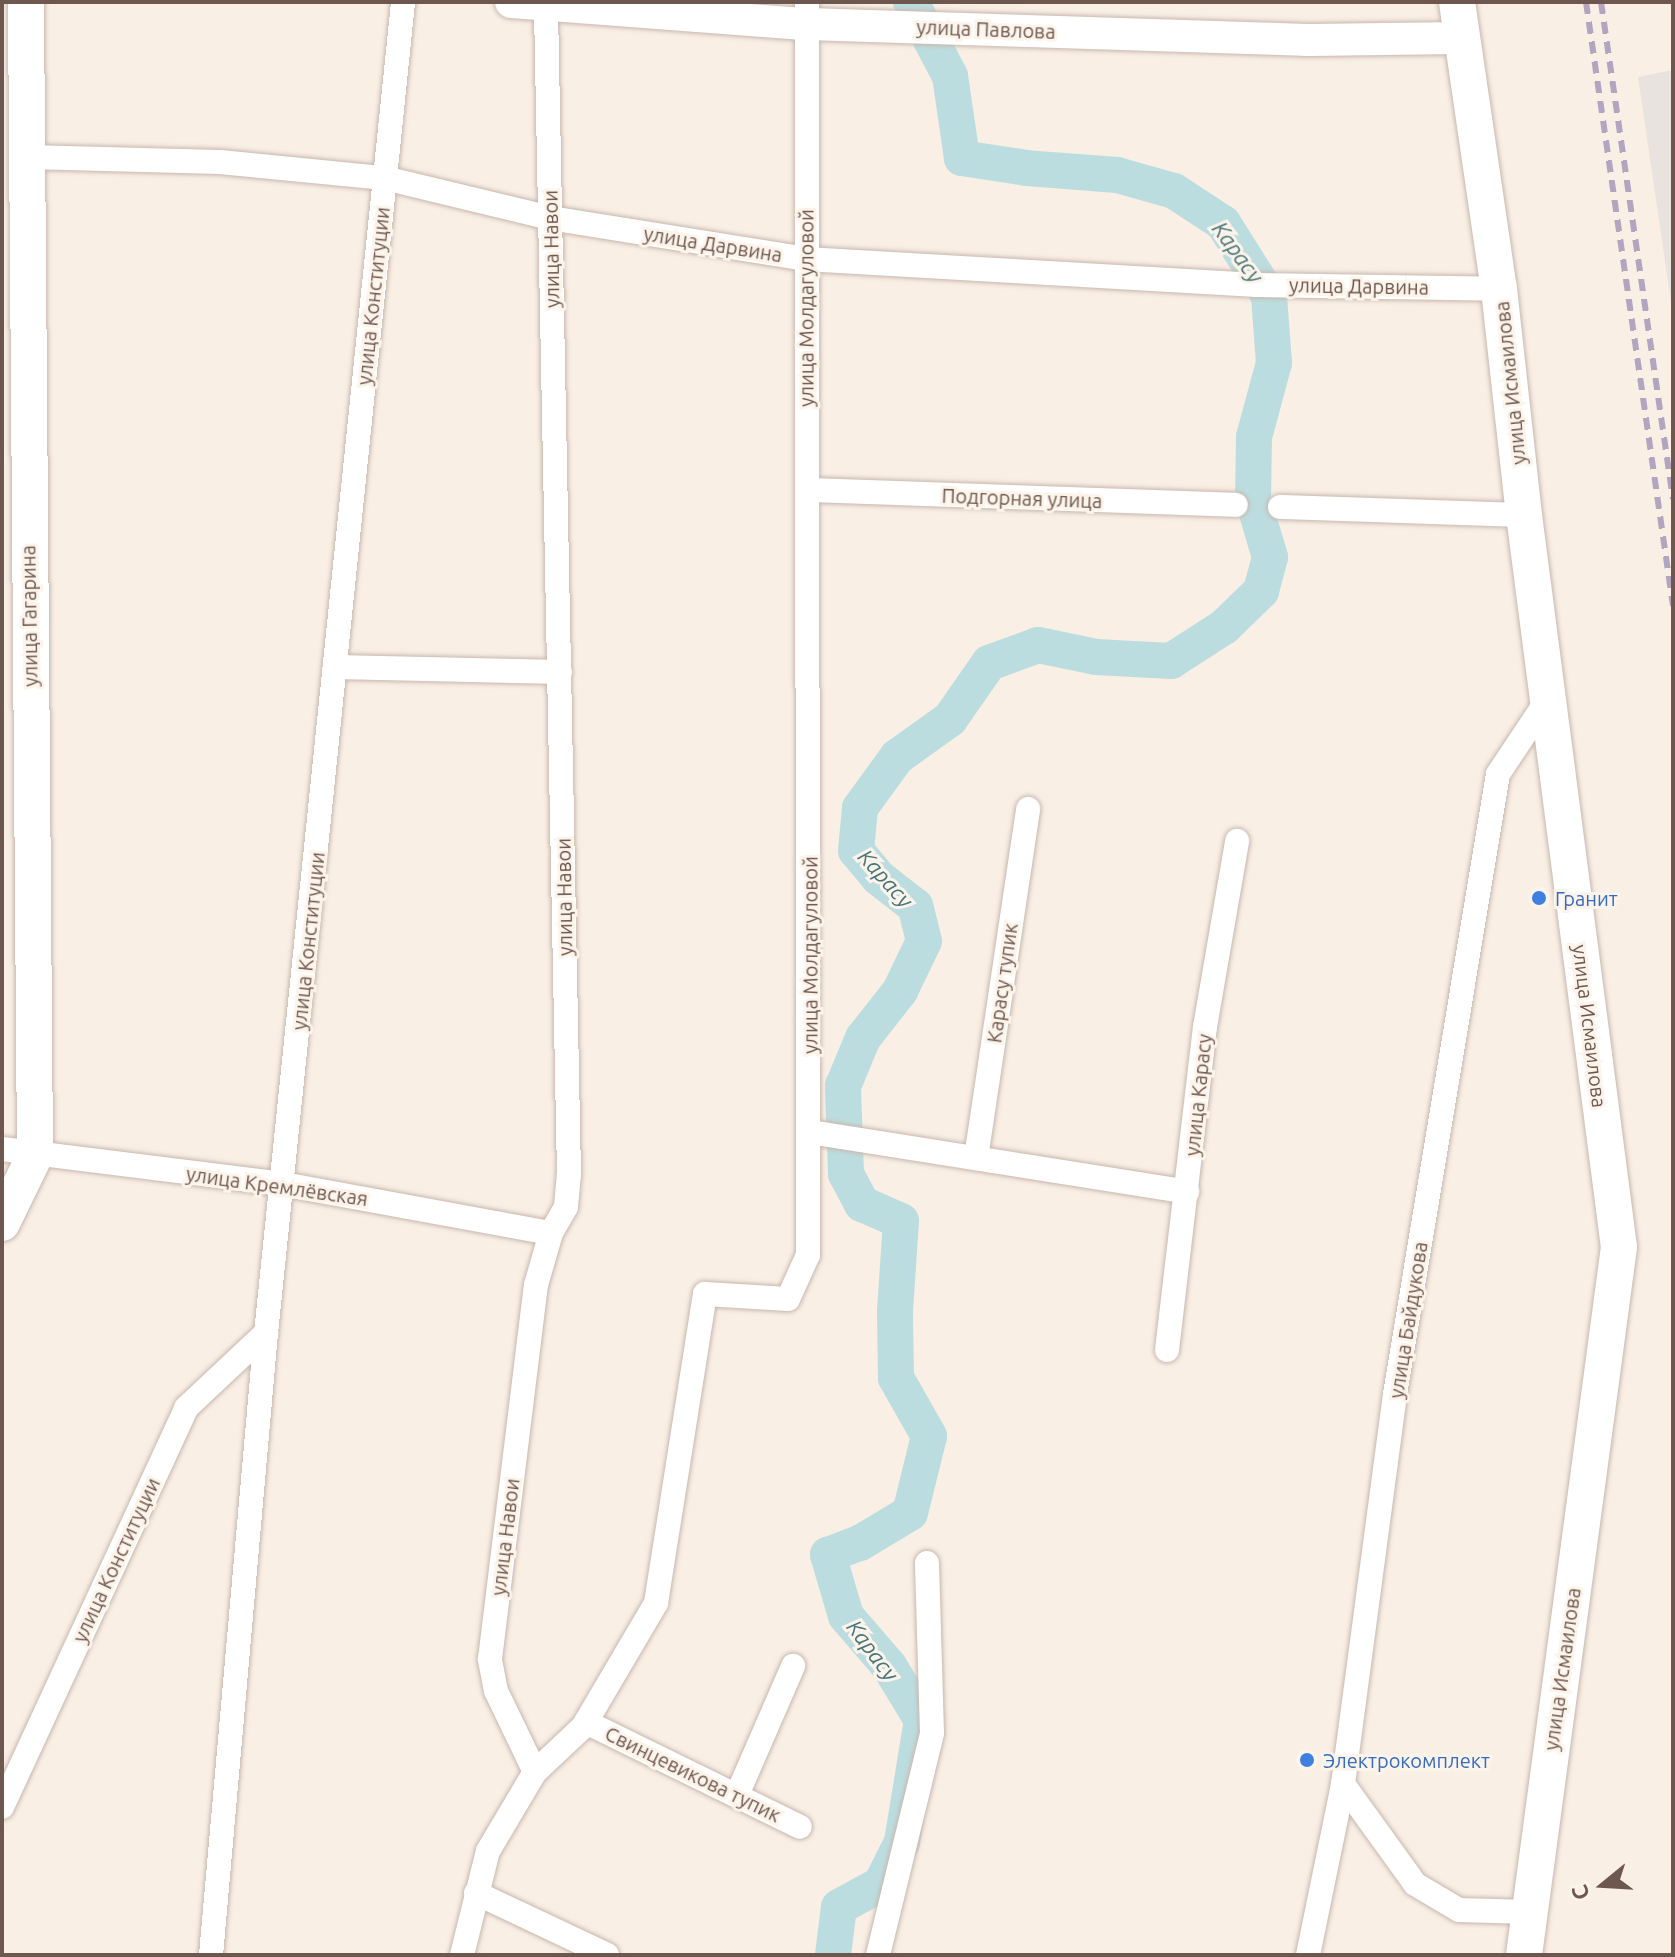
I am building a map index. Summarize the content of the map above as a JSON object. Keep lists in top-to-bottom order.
{
  "streets": {
    "main road": ["улица Исмаилова", "улица Гагарина"],
    "street": [
      "улица Павлова",
      "улица Дарвина",
      "улица Навои",
      "улица Конституции",
      "улица Молдагуловой",
      "Подгорная улица",
      "Карасу тупик",
      "улица Карасу",
      "улица Кремлёвская",
      "улица Байдукова",
      "Свинцевикова тупик"
    ]
  },
  "crossings": [
    ["улица Павлова", "улица Навои"],
    ["улица Павлова", "улица Молдагуловой"],
    ["улица Павлова", "улица Исмаилова"],
    ["улица Дарвина", "улица Навои"],
    ["улица Дарвина", "улица Конституции"],
    ["улица Дарвина", "улица Молдагуловой"],
    ["улица Дарвина", "улица Исмаилова"],
    ["улица Дарвина", "улица Гагарина"],
    ["улица Навои", "улица Молдагуловой"],
    ["улица Навои", "улица Кремлёвская"],
    ["улица Конституции", "улица Кремлёвская"],
    ["улица Молдагуловой", "Подгорная улица"],
    ["улица Молдагуловой", "Свинцевикова тупик"],
    ["улица Исмаилова", "улица Байдукова"],
    ["улица Гагарина", "улица Кремлёвская"]
  ],
  "water": ["Карасу"],
  "places": ["Гранит", "Электрокомплект"],
  "north": "left"
}
